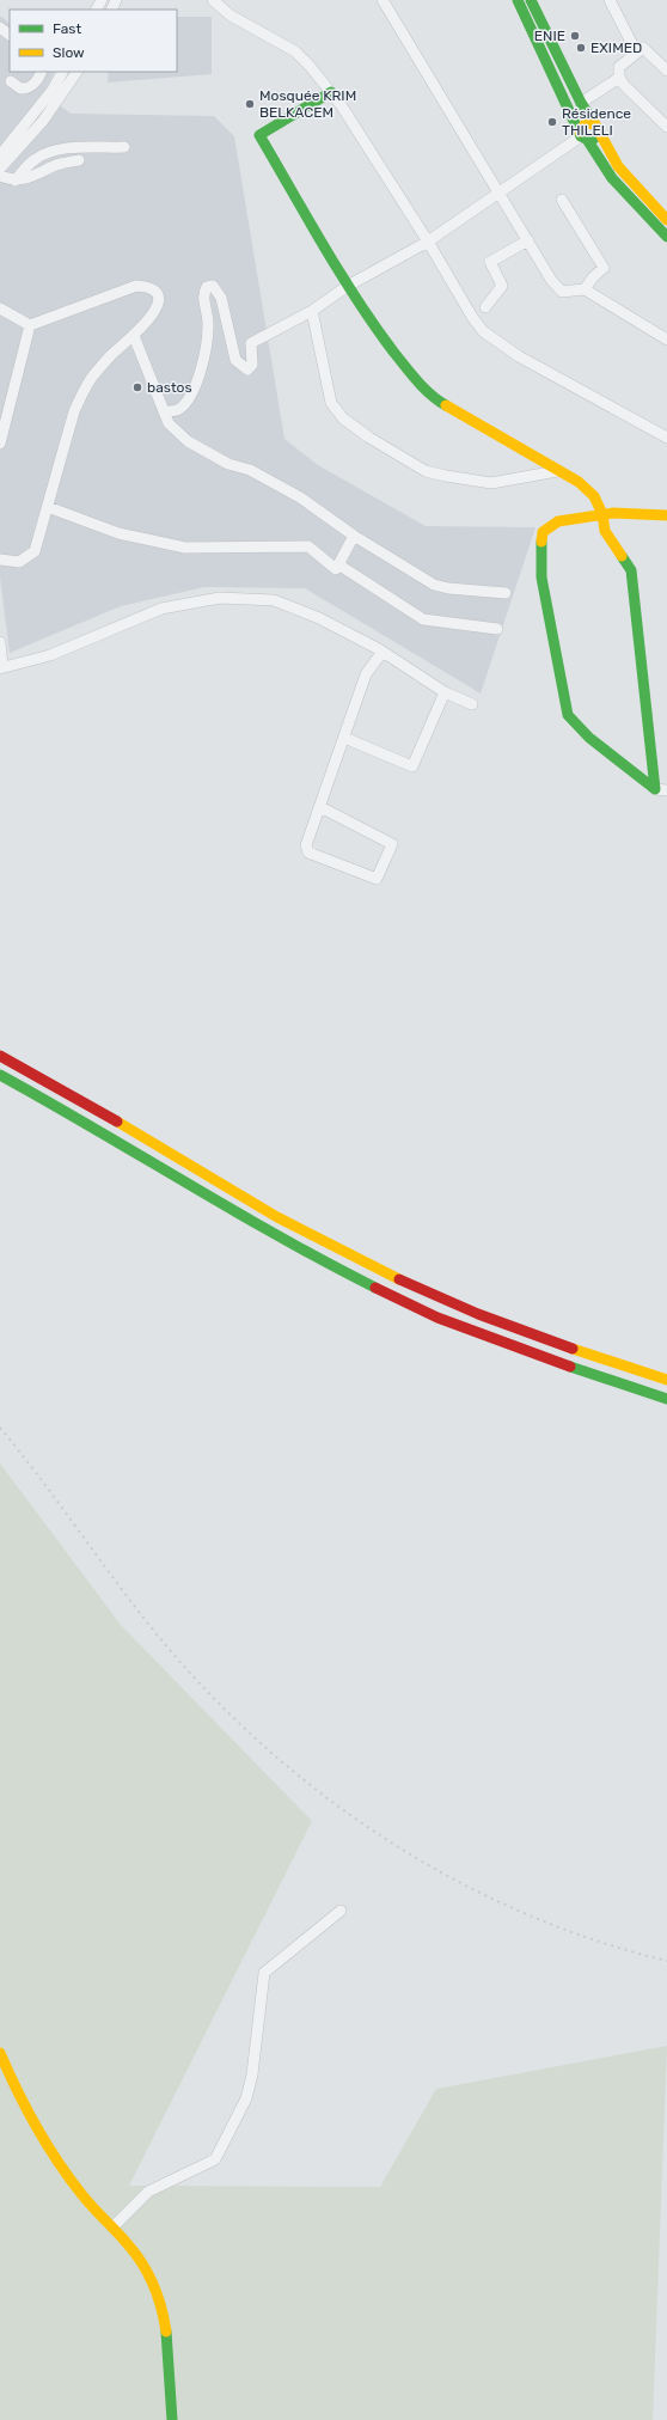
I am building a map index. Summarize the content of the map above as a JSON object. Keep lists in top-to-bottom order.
{
  "places": [
    "ENIE",
    "EXIMED",
    "Mosquée KRIM BELKACEM",
    "Résidence THILELI",
    "bastos"
  ],
  "legend": ["Fast", "Slow"]
}
